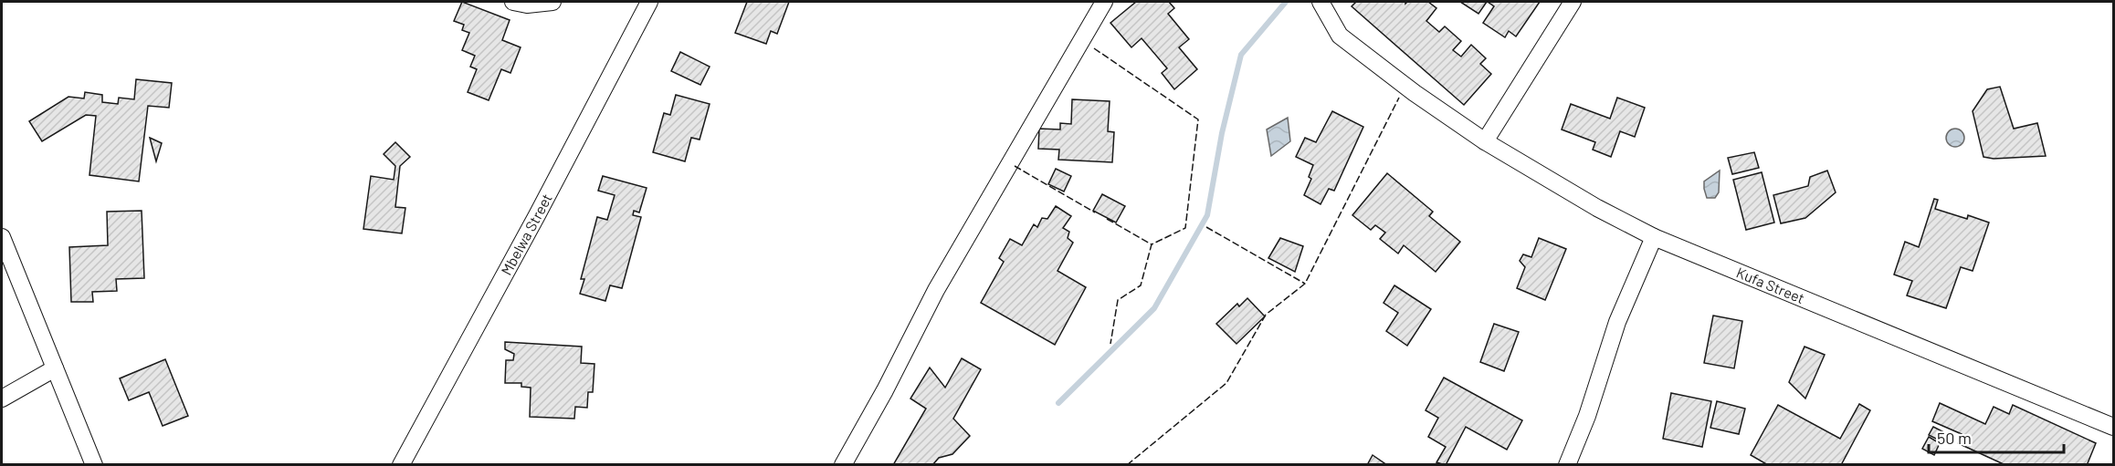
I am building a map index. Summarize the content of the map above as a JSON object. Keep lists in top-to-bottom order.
{
  "streets": {
    "street": ["Mbelwa Street", "Kufa Street"]
  },
  "scale_bar": "50 m"
}
